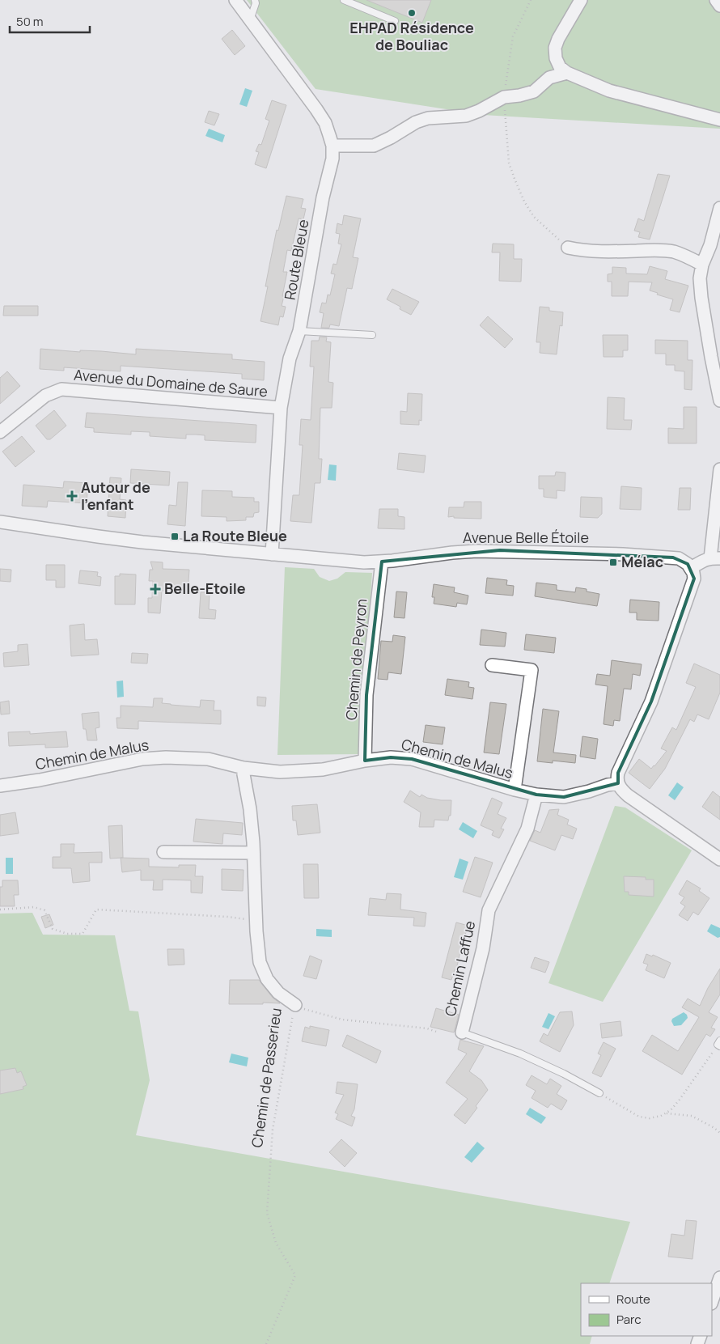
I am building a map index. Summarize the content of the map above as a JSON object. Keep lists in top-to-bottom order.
{
  "streets": {
    "street": [
      "Route Bleue",
      "Avenue du Domaine de Saure",
      "Avenue Belle Étoile",
      "Chemin de Peyron",
      "Chemin de Malus",
      "Chemin Laffue",
      "Chemin de Passerieu"
    ]
  },
  "crossings": [
    ["Route Bleue", "Avenue du Domaine de Saure"],
    ["Route Bleue", "Avenue Belle Étoile"],
    ["Avenue Belle Étoile", "Chemin de Peyron"],
    ["Chemin de Peyron", "Chemin de Malus"],
    ["Chemin de Malus", "Chemin Laffue"],
    ["Chemin de Malus", "Chemin de Passerieu"],
    ["Chemin Laffue", "Chemin de Passerieu"]
  ],
  "places": {
    "other": ["EHPAD Résidence de Bouliac"],
    "health": ["Autour de l'enfant", "Belle-Etoile"],
    "transit": ["La Route Bleue", "Mélac"]
  },
  "legend": ["Route", "Parc"],
  "scale_bar": "50 m"
}
